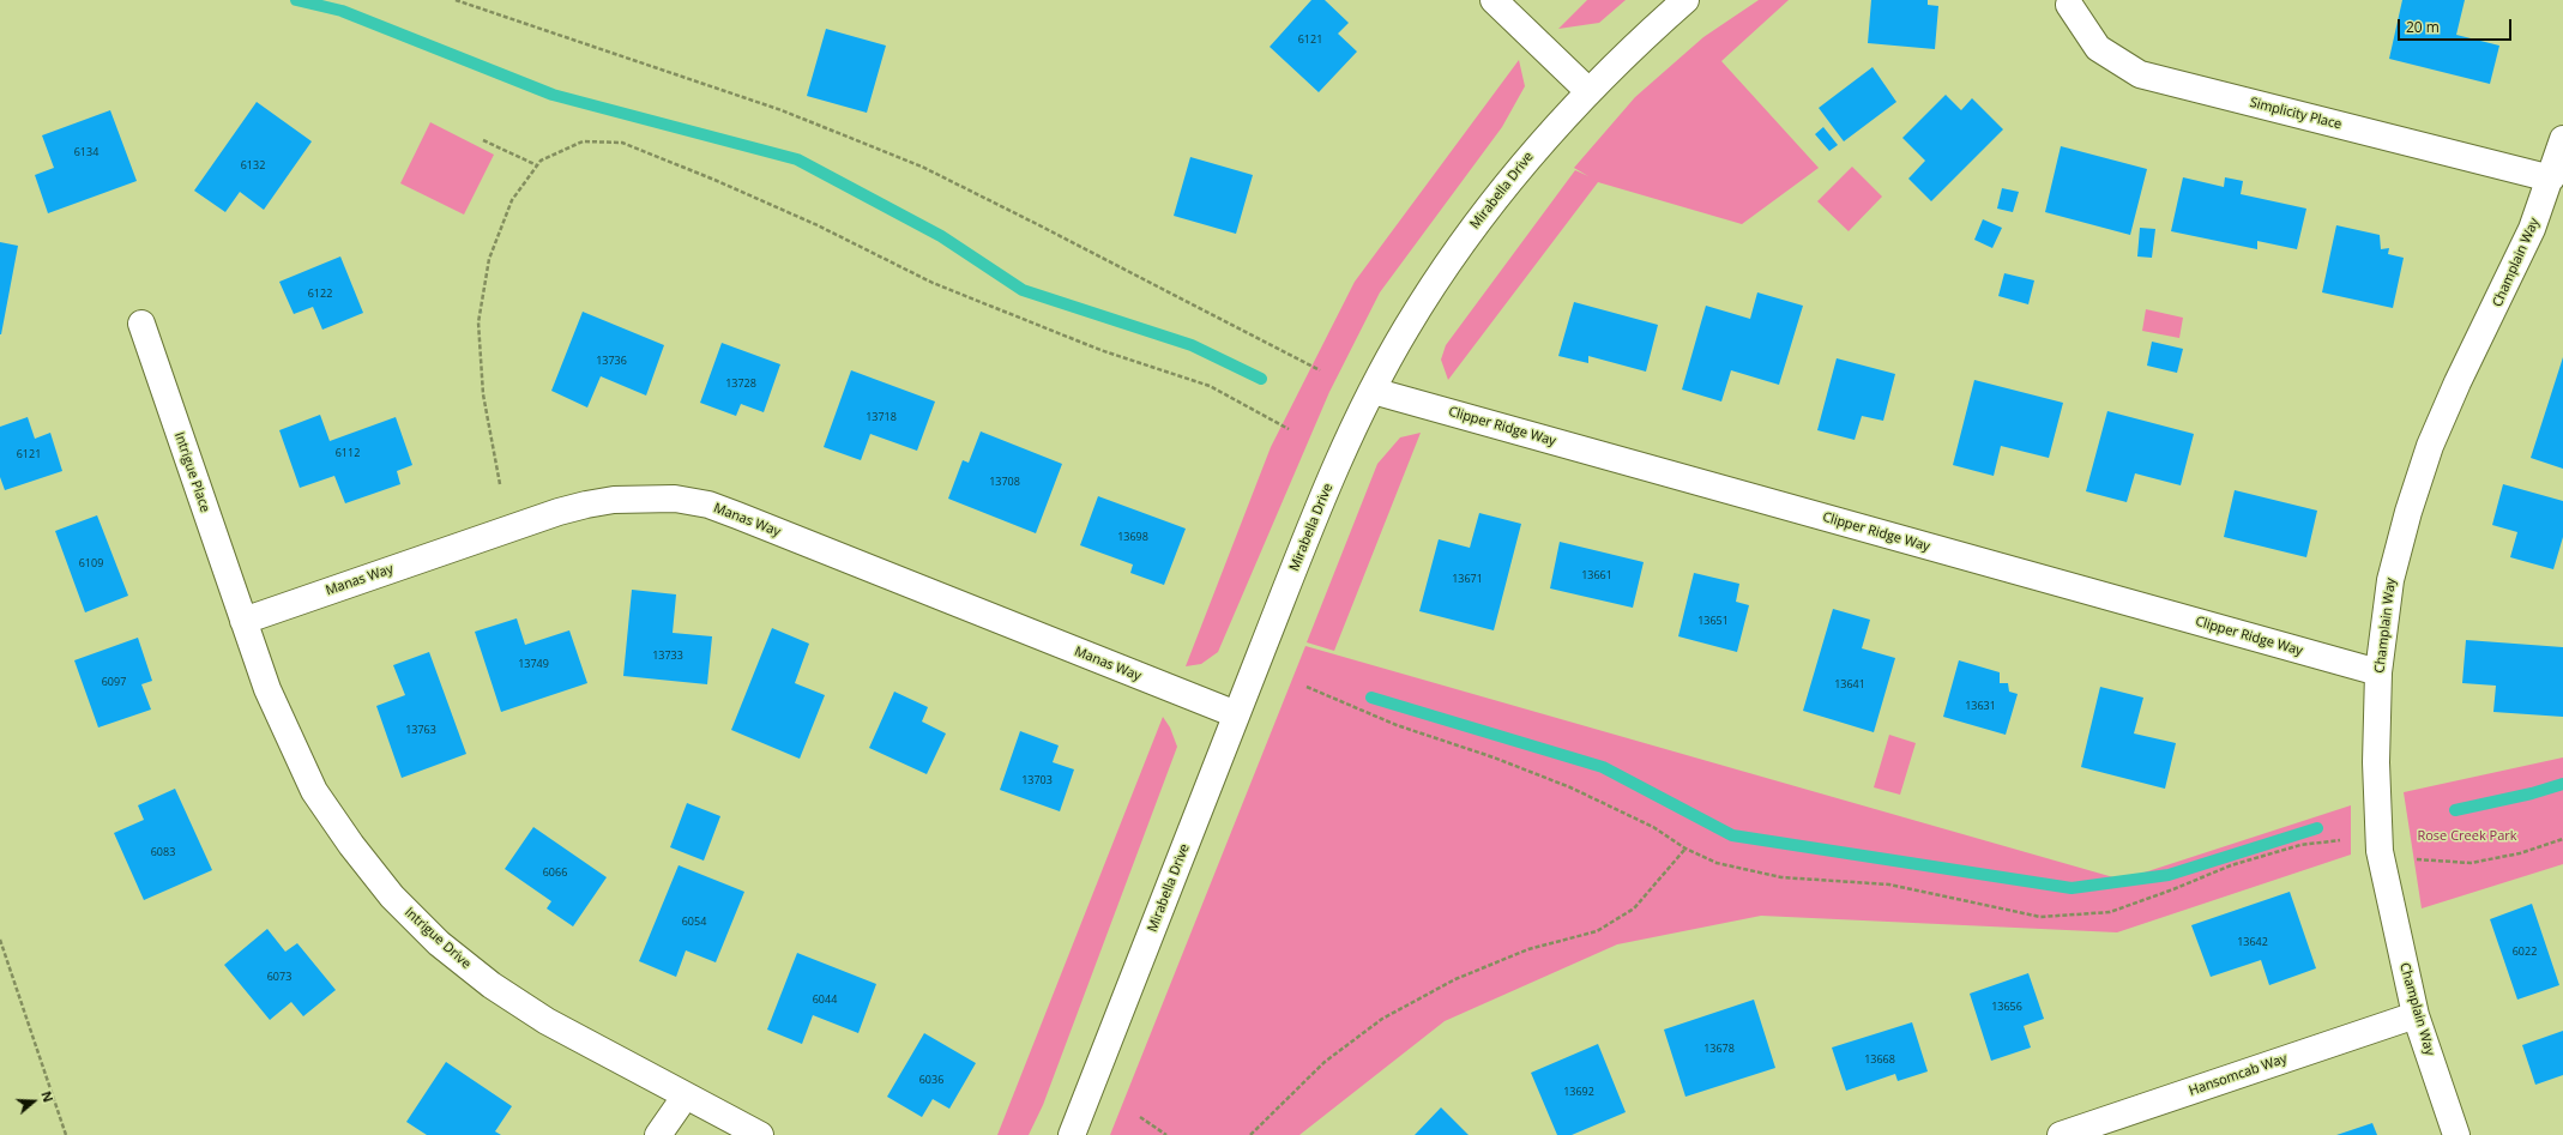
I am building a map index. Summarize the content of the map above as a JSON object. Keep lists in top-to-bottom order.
{
  "streets": {
    "street": [
      "Simplicity Place",
      "Mirabella Drive",
      "Champlain Way",
      "Clipper Ridge Way",
      "Intrigue Place",
      "Manas Way",
      "Intrigue Drive",
      "Hansomcab Way"
    ]
  },
  "crossings": [
    ["Simplicity Place", "Champlain Way"],
    ["Mirabella Drive", "Clipper Ridge Way"],
    ["Mirabella Drive", "Manas Way"],
    ["Champlain Way", "Clipper Ridge Way"],
    ["Champlain Way", "Hansomcab Way"],
    ["Intrigue Place", "Manas Way"],
    ["Intrigue Place", "Intrigue Drive"],
    ["Manas Way", "Intrigue Drive"]
  ],
  "parks": ["Rose Creek Park"],
  "house_numbers": [
    "6121",
    "6134",
    "6132",
    "6122",
    "13736",
    "13728",
    "13718",
    "6112",
    "6121",
    "13708",
    "13698",
    "6109",
    "13661",
    "13671",
    "13651",
    "13733",
    "13749",
    "6097",
    "13641",
    "13631",
    "13763",
    "13703",
    "6083",
    "6066",
    "6054",
    "13642",
    "6022",
    "6073",
    "6044",
    "13656",
    "13678",
    "13668",
    "6036",
    "13692"
  ],
  "scale_bar": "20 m",
  "north": "right"
}
